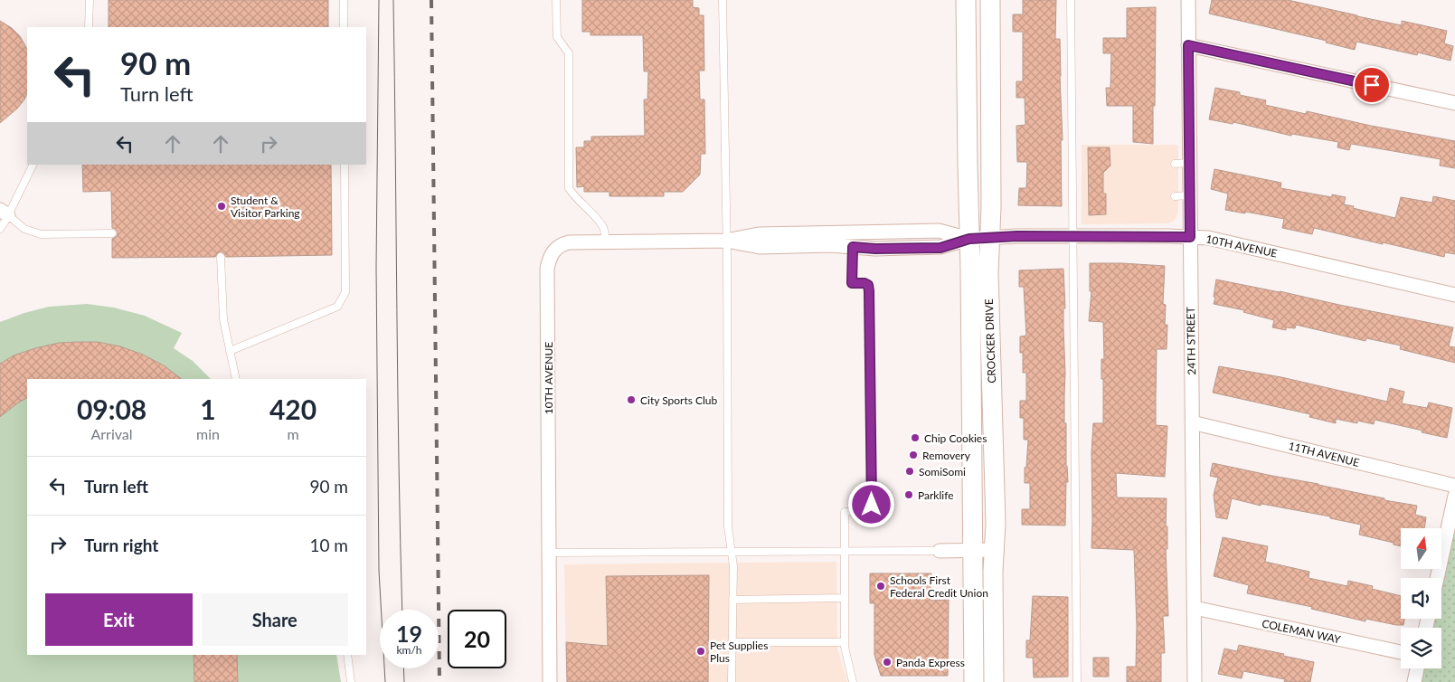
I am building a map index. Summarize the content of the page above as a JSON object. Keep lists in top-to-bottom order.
{
  "streets": {
    "street": [
      "10TH AVENUE",
      "CROCKER DRIVE",
      "24TH STREET",
      "11TH AVENUE",
      "COLEMAN WAY"
    ]
  },
  "crossings": [
    ["10TH AVENUE", "CROCKER DRIVE"],
    ["10TH AVENUE", "24TH STREET"],
    ["24TH STREET", "11TH AVENUE"],
    ["24TH STREET", "COLEMAN WAY"]
  ],
  "places": [
    "Student & Visitor Parking",
    "City Sports Club",
    "Chip Cookies",
    "Removery",
    "SomiSomi",
    "Parklife",
    "Schools First Federal Credit Union",
    "Pet Supplies Plus",
    "Panda Express"
  ],
  "north": "top",
  "page": {
    "turn": ["90 m", "Turn left"],
    "eta": [
      "09:08",
      "Arrival",
      "1",
      "min",
      "420",
      "m"
    ],
    "list": [
      {
        "name": "Turn left",
        "value": "90 m"
      },
      {
        "name": "Turn right",
        "value": "10 m"
      }
    ],
    "buttons": ["Exit", "Share"],
    "speed": "19 km/h",
    "limit": "20"
  }
}
